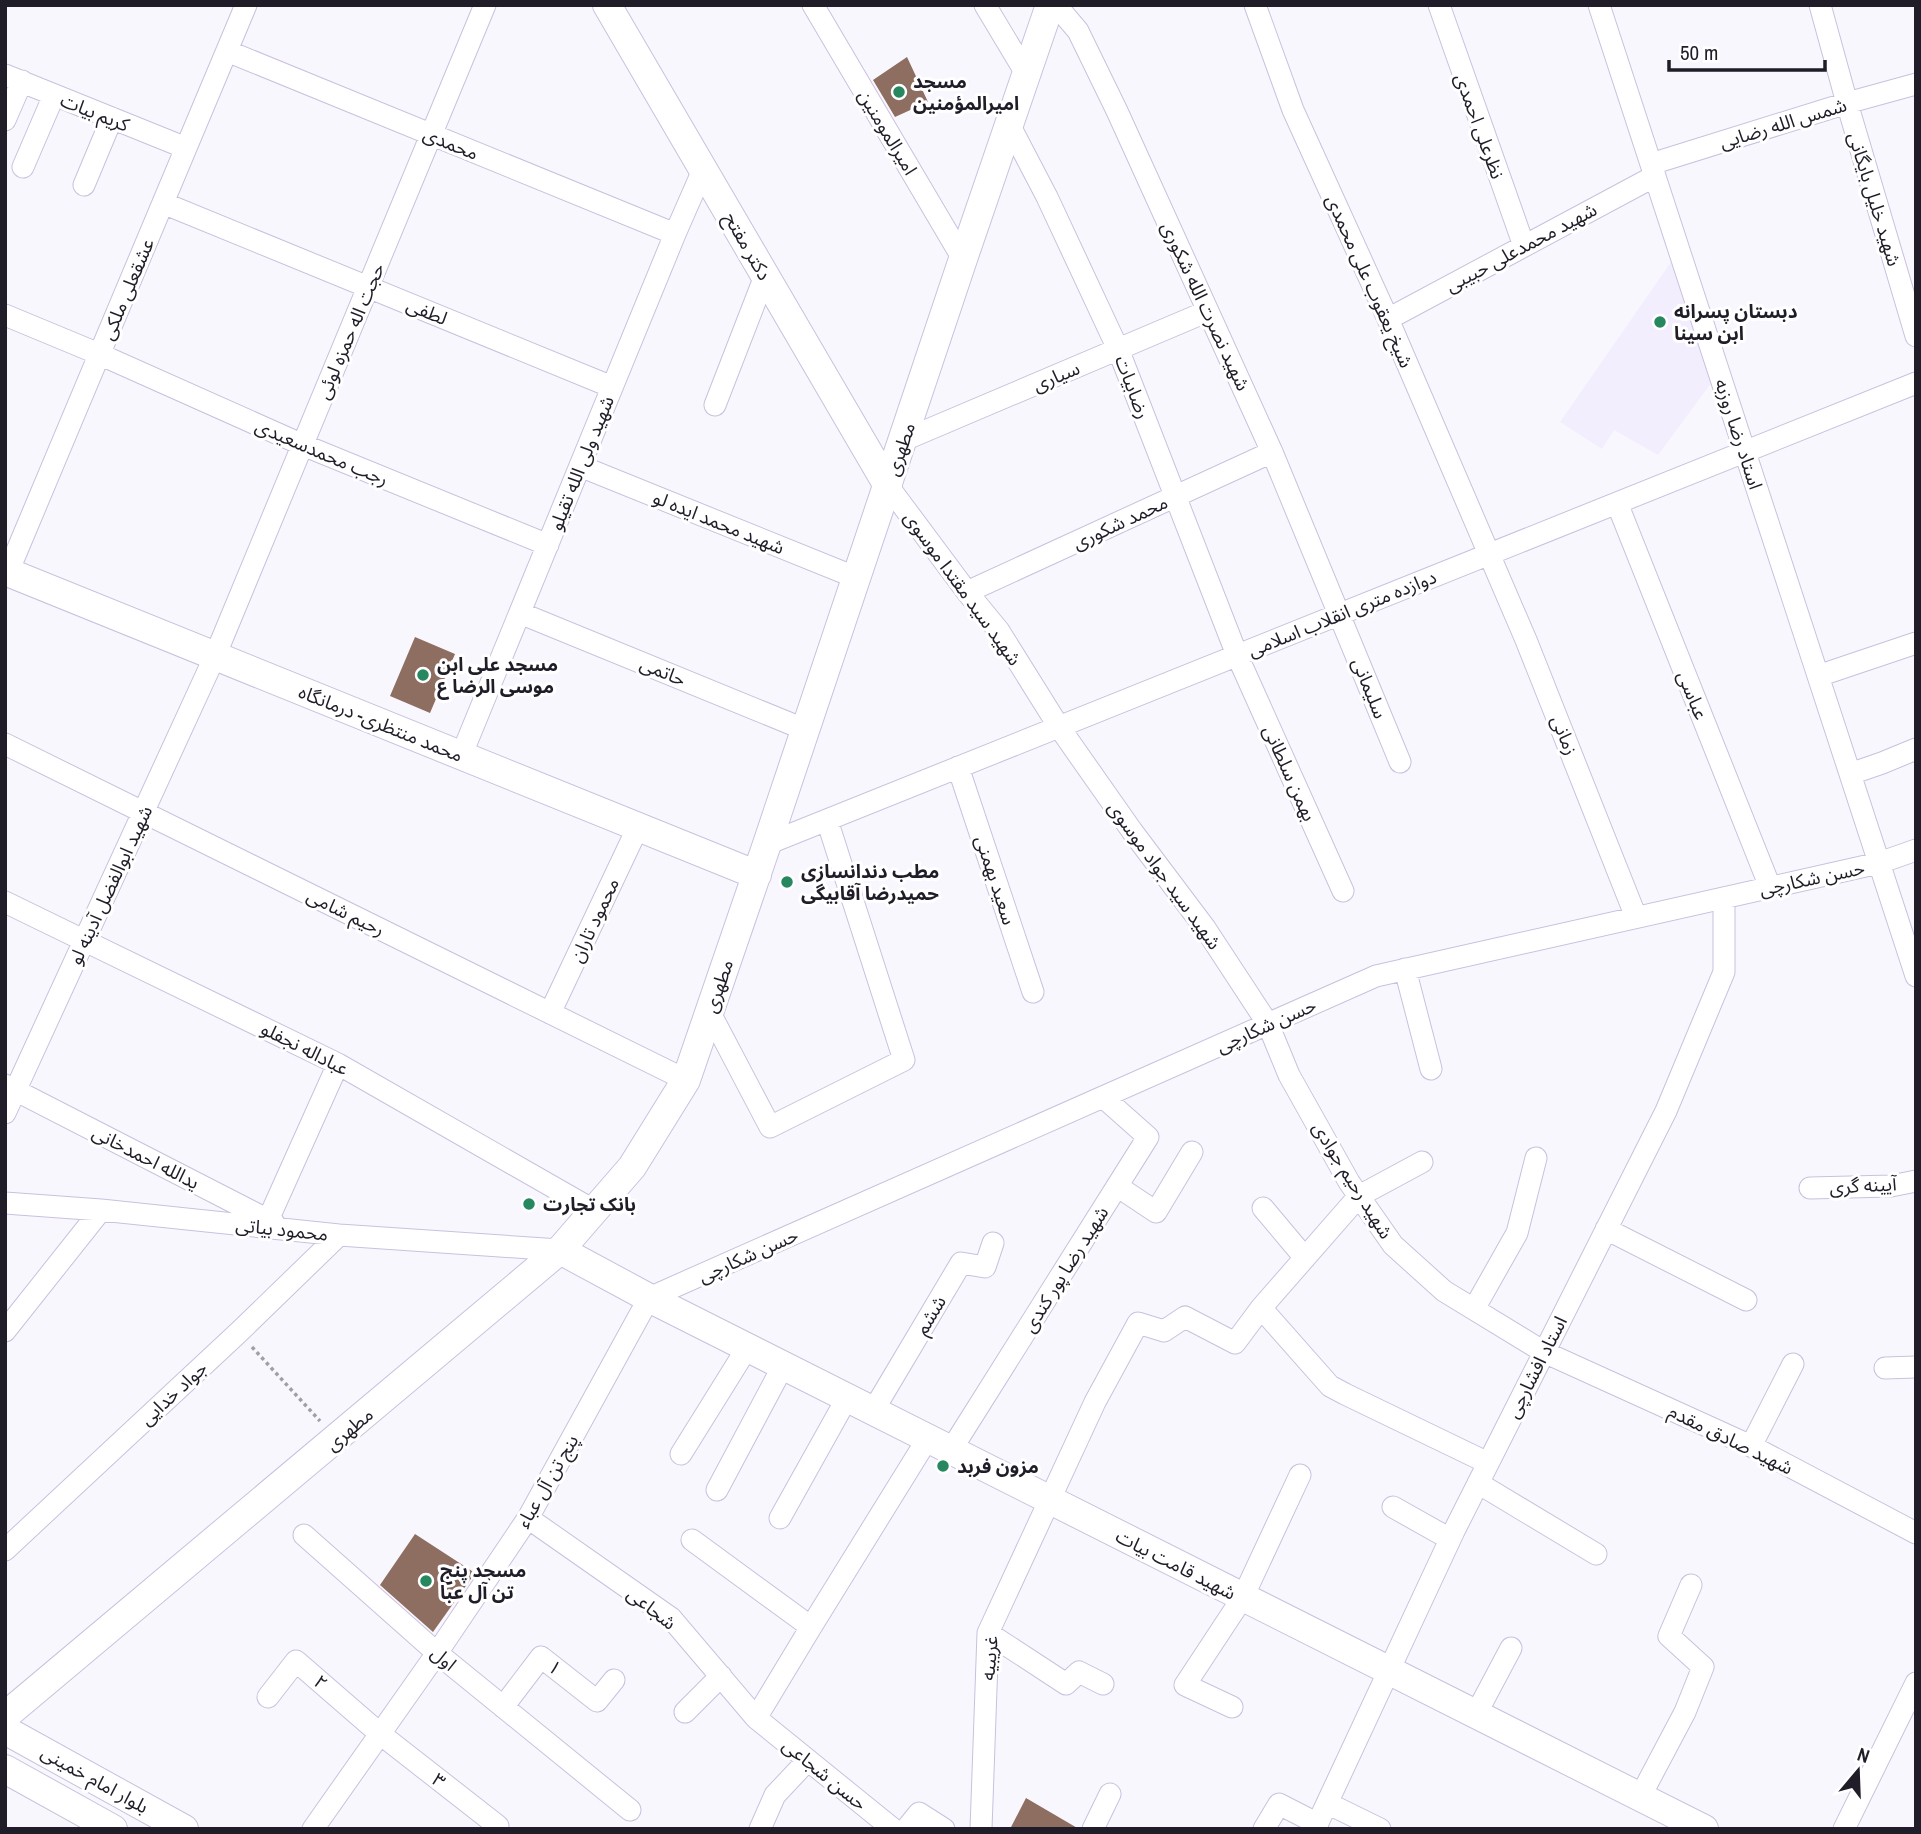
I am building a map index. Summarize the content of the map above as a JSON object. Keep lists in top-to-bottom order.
{
  "streets": {
    "main road": [
      "دکتر مفتح",
      "مطهری",
      "محمد منتظری- درمانگاه",
      "شهید قامت بیات",
      "بلوار امام خمینی"
    ],
    "street": [
      "کریم بیات",
      "شمس الله رضایی",
      "نظرعلی احمدی",
      "امیرالمومنین",
      "محمدی",
      "شهید خلیل بایگانی",
      "شهید محمدعلی حبیبی",
      "شیخ یعقوب علی محمدی",
      "عشقعلی ملکی",
      "شهید نصرت الله شکوری",
      "لطفی",
      "حجت اله حمزه لوئی",
      "سیاری",
      "رضابیات",
      "استاد رضا روزبه",
      "رجب محمدسعیدی",
      "شهید ولی الله تقیلو",
      "شهید محمد ایده لو",
      "محمد شکوری",
      "شهید سید مقتدا موسوی",
      "دوازده متری انقلاب اسلامی",
      "حاتمی",
      "سلیمانی",
      "عباسی",
      "زمانی",
      "بهمن سلطانی",
      "شهید سید جواد موسوی",
      "حسن شکارچی",
      "سعید بهمنی",
      "شهید ابوالفضل آدینه لو",
      "رحیم شامی",
      "محمود تاران",
      "عباداله نجفلو",
      "یدالله احمدخانی",
      "شهید رحیم جوادی",
      "آیینه گری",
      "محمود بیاتی",
      "شهید رضا پور کندی",
      "ششم",
      "استاد افشارچی",
      "جواد خدایی",
      "شهید صادق مقدم",
      "پنج تن آل عباء",
      "شجاعی",
      "اول",
      "غریبیه",
      "۱",
      "۲",
      "حسن شجاعی",
      "۳"
    ]
  },
  "crossings": [
    ["کریم بیات", "عشقعلی ملکی"],
    ["شمس الله رضایی", "شهید خلیل بایگانی"],
    ["شمس الله رضایی", "شهید محمدعلی حبیبی"],
    ["شمس الله رضایی", "استاد رضا روزبه"],
    ["نظرعلی احمدی", "شهید محمدعلی حبیبی"],
    ["امیرالمومنین", "مطهری"],
    ["محمدی", "عشقعلی ملکی"],
    ["محمدی", "حجت اله حمزه لوئی"],
    ["محمدی", "شهید ولی الله تقیلو"],
    ["دکتر مفتح", "مطهری"],
    ["دکتر مفتح", "شهید ولی الله تقیلو"],
    ["دکتر مفتح", "شهید سید مقتدا موسوی"],
    ["شهید محمدعلی حبیبی", "شیخ یعقوب علی محمدی"],
    ["شهید محمدعلی حبیبی", "استاد رضا روزبه"],
    ["شیخ یعقوب علی محمدی", "دوازده متری انقلاب اسلامی"],
    ["شیخ یعقوب علی محمدی", "زمانی"],
    ["عشقعلی ملکی", "لطفی"],
    ["عشقعلی ملکی", "رجب محمدسعیدی"],
    ["عشقعلی ملکی", "محمد منتظری- درمانگاه"],
    ["شهید نصرت الله شکوری", "سیاری"],
    ["شهید نصرت الله شکوری", "محمد شکوری"],
    ["شهید نصرت الله شکوری", "دوازده متری انقلاب اسلامی"],
    ["شهید نصرت الله شکوری", "سلیمانی"],
    ["لطفی", "حجت اله حمزه لوئی"],
    ["لطفی", "شهید ولی الله تقیلو"],
    ["حجت اله حمزه لوئی", "رجب محمدسعیدی"],
    ["حجت اله حمزه لوئی", "محمد منتظری- درمانگاه"],
    ["حجت اله حمزه لوئی", "شهید ابوالفضل آدینه لو"],
    ["سیاری", "رضابیات"],
    ["سیاری", "مطهری"],
    ["رضابیات", "مطهری"],
    ["رضابیات", "محمد شکوری"],
    ["رضابیات", "دوازده متری انقلاب اسلامی"],
    ["رضابیات", "بهمن سلطانی"],
    ["استاد رضا روزبه", "دوازده متری انقلاب اسلامی"],
    ["استاد رضا روزبه", "حسن شکارچی"],
    ["مطهری", "شهید محمد ایده لو"],
    ["مطهری", "شهید سید مقتدا موسوی"],
    ["مطهری", "دوازده متری انقلاب اسلامی"],
    ["مطهری", "حاتمی"],
    ["مطهری", "محمد منتظری- درمانگاه"],
    ["مطهری", "رحیم شامی"],
    ["مطهری", "عباداله نجفلو"],
    ["مطهری", "محمود بیاتی"],
    ["مطهری", "شهید قامت بیات"],
    ["رجب محمدسعیدی", "شهید ولی الله تقیلو"],
    ["شهید ولی الله تقیلو", "شهید محمد ایده لو"],
    ["شهید ولی الله تقیلو", "حاتمی"],
    ["شهید ولی الله تقیلو", "محمد منتظری- درمانگاه"],
    ["محمد شکوری", "شهید سید مقتدا موسوی"],
    ["شهید سید مقتدا موسوی", "دوازده متری انقلاب اسلامی"],
    ["شهید سید مقتدا موسوی", "شهید سید جواد موسوی"],
    ["دوازده متری انقلاب اسلامی", "سلیمانی"],
    ["دوازده متری انقلاب اسلامی", "عباسی"],
    ["دوازده متری انقلاب اسلامی", "زمانی"],
    ["دوازده متری انقلاب اسلامی", "بهمن سلطانی"],
    ["دوازده متری انقلاب اسلامی", "شهید سید جواد موسوی"],
    ["دوازده متری انقلاب اسلامی", "سعید بهمنی"],
    ["عباسی", "حسن شکارچی"],
    ["محمد منتظری- درمانگاه", "شهید ابوالفضل آدینه لو"],
    ["محمد منتظری- درمانگاه", "محمود تاران"],
    ["زمانی", "حسن شکارچی"],
    ["شهید سید جواد موسوی", "حسن شکارچی"],
    ["شهید سید جواد موسوی", "شهید رحیم جوادی"],
    ["حسن شکارچی", "شهید رحیم جوادی"],
    ["حسن شکارچی", "شهید رضا پور کندی"],
    ["حسن شکارچی", "استاد افشارچی"],
    ["حسن شکارچی", "پنج تن آل عباء"],
    ["حسن شکارچی", "شهید قامت بیات"],
    ["شهید ابوالفضل آدینه لو", "رحیم شامی"],
    ["شهید ابوالفضل آدینه لو", "عباداله نجفلو"],
    ["شهید ابوالفضل آدینه لو", "یدالله احمدخانی"],
    ["رحیم شامی", "محمود تاران"],
    ["یدالله احمدخانی", "محمود بیاتی"],
    ["شهید رحیم جوادی", "استاد افشارچی"],
    ["شهید رحیم جوادی", "شهید صادق مقدم"],
    ["محمود بیاتی", "جواد خدایی"],
    ["محمود بیاتی", "شهید قامت بیات"],
    ["شهید رضا پور کندی", "شهید قامت بیات"],
    ["شهید رضا پور کندی", "شجاعی"],
    ["شهید رضا پور کندی", "حسن شجاعی"],
    ["ششم", "شهید قامت بیات"],
    ["استاد افشارچی", "شهید صادق مقدم"],
    ["استاد افشارچی", "شهید قامت بیات"],
    ["پنج تن آل عباء", "شهید قامت بیات"],
    ["پنج تن آل عباء", "شجاعی"],
    ["پنج تن آل عباء", "اول"],
    ["پنج تن آل عباء", "۲"],
    ["پنج تن آل عباء", "۳"],
    ["شهید قامت بیات", "غریبیه"],
    ["شجاعی", "حسن شجاعی"],
    ["اول", "۱"],
    ["۲", "۳"]
  ],
  "places": [
    "مسجد امیرالمؤمنین",
    "دبستان پسرانه ابن سینا",
    "مسجد علی ابن موسی الرضا ع",
    "مطب دندانسازی حمیدرضا آقابیگی",
    "بانک تجارت",
    "مزون فربد",
    "مسجد پنج تن آل عبا"
  ],
  "scale_bar": "50 m",
  "north": "top"
}
